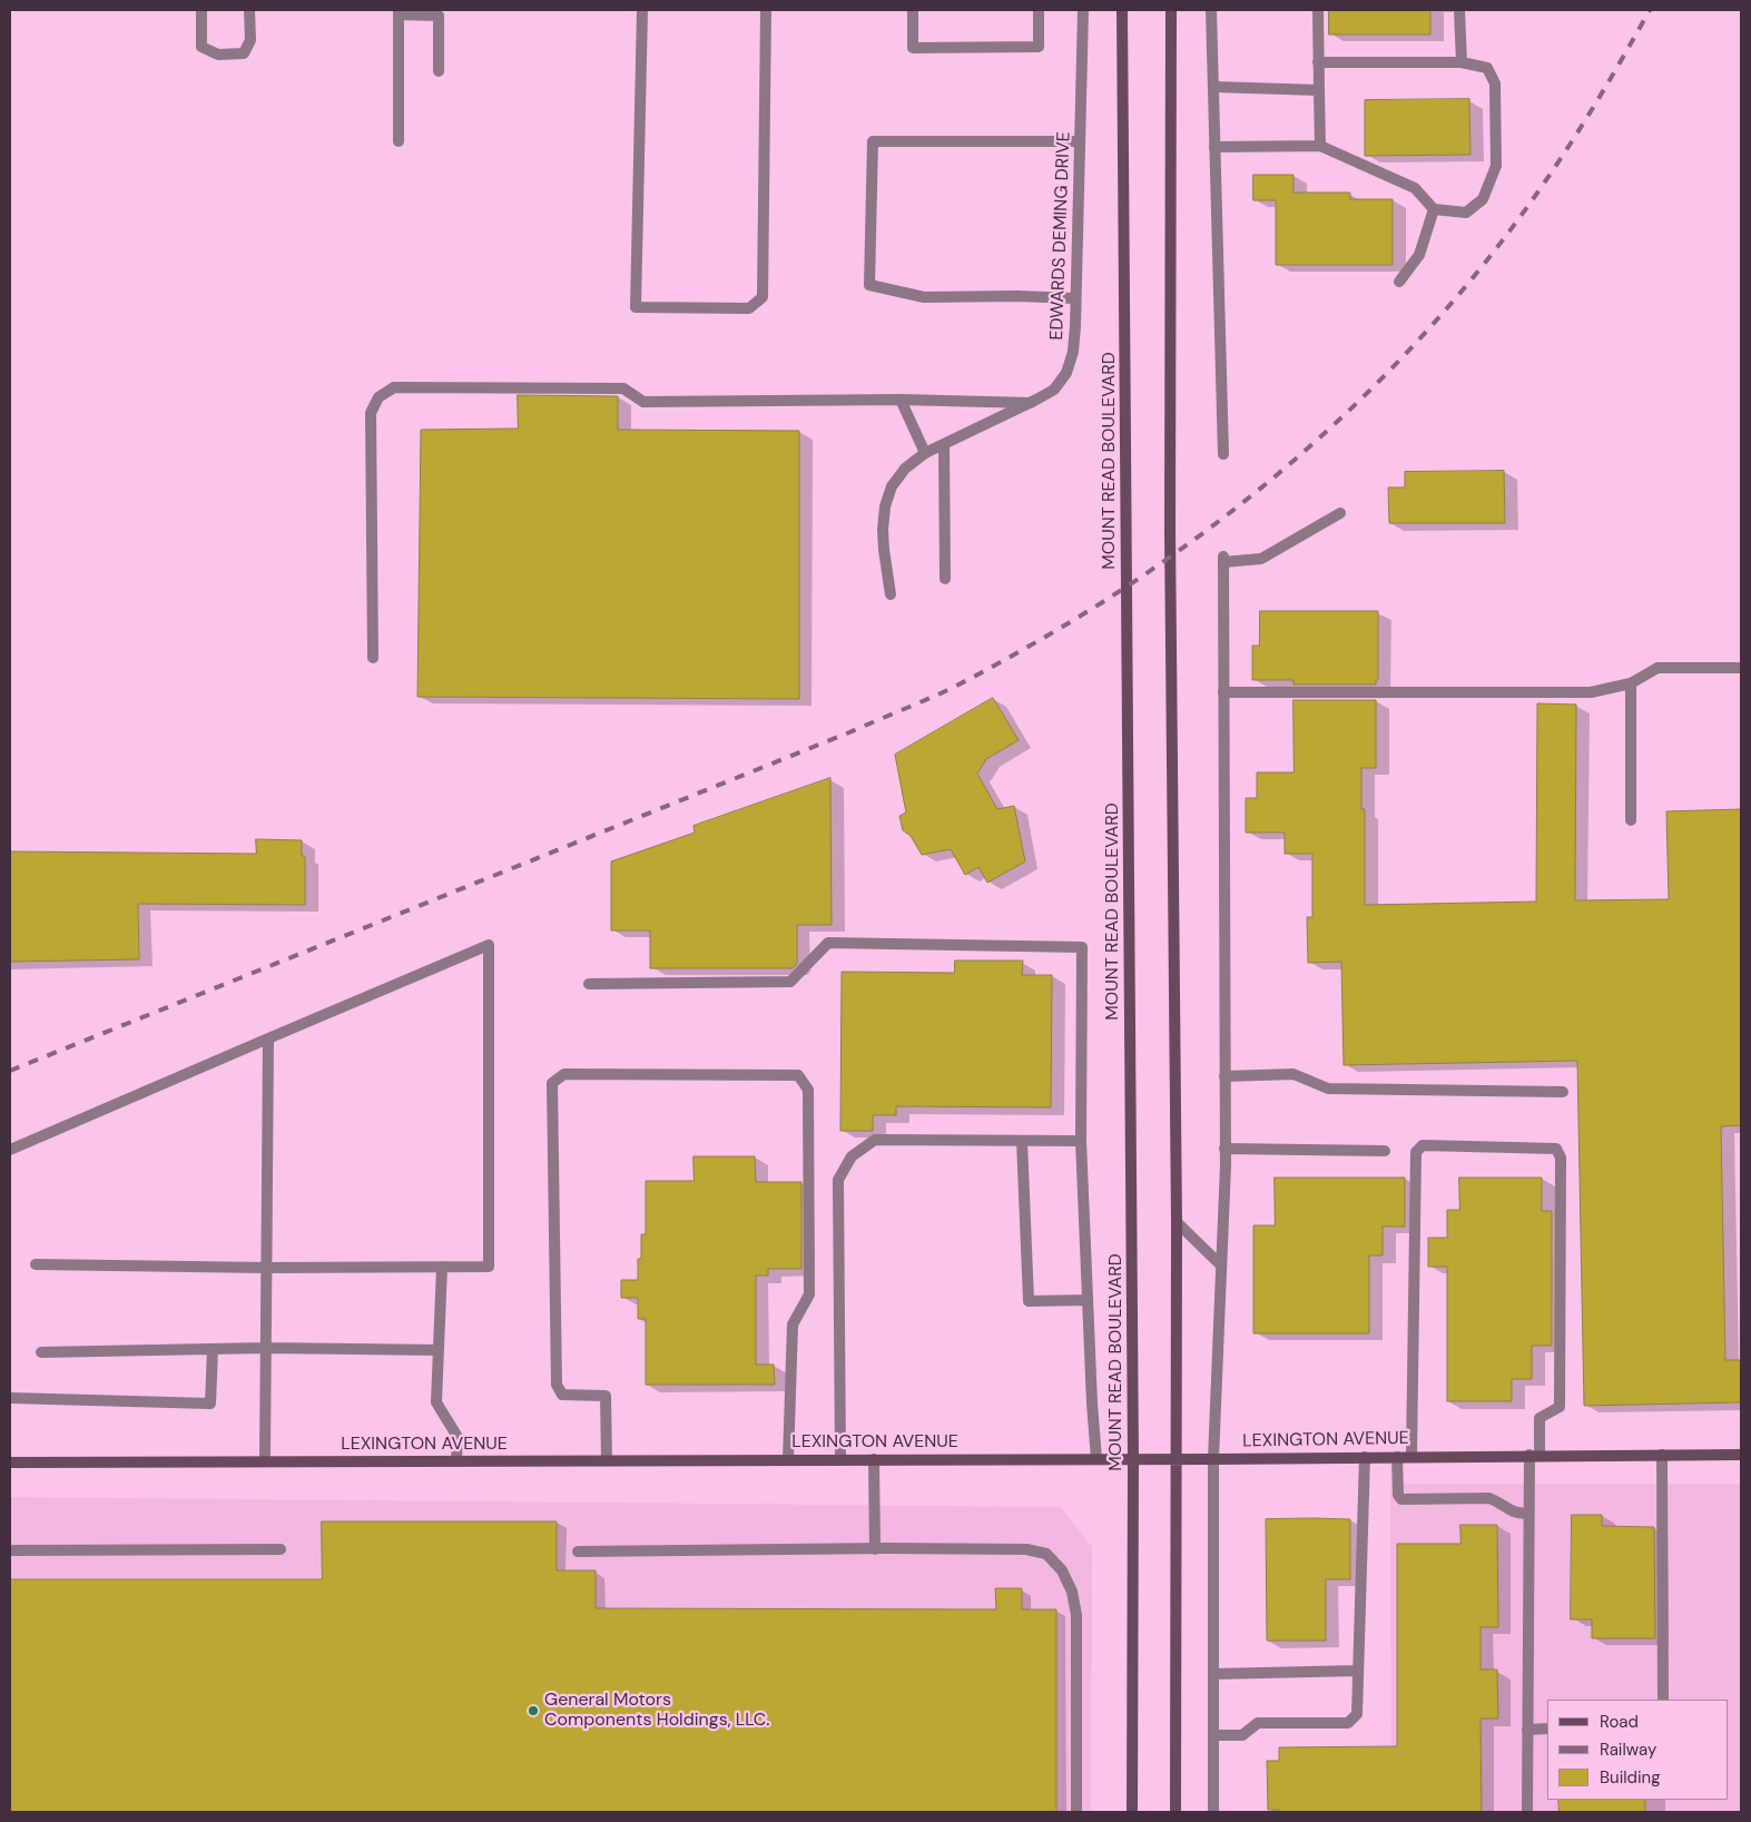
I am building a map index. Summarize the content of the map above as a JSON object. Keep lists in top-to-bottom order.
{
  "streets": {
    "main road": ["MOUNT READ BOULEVARD", "LEXINGTON AVENUE"],
    "street": ["EDWARDS DEMING DRIVE"]
  },
  "crossings": [
    ["MOUNT READ BOULEVARD", "LEXINGTON AVENUE"]
  ],
  "places": ["General Motors Components Holdings, LLC."],
  "legend": ["Road", "Railway", "Building"]
}
